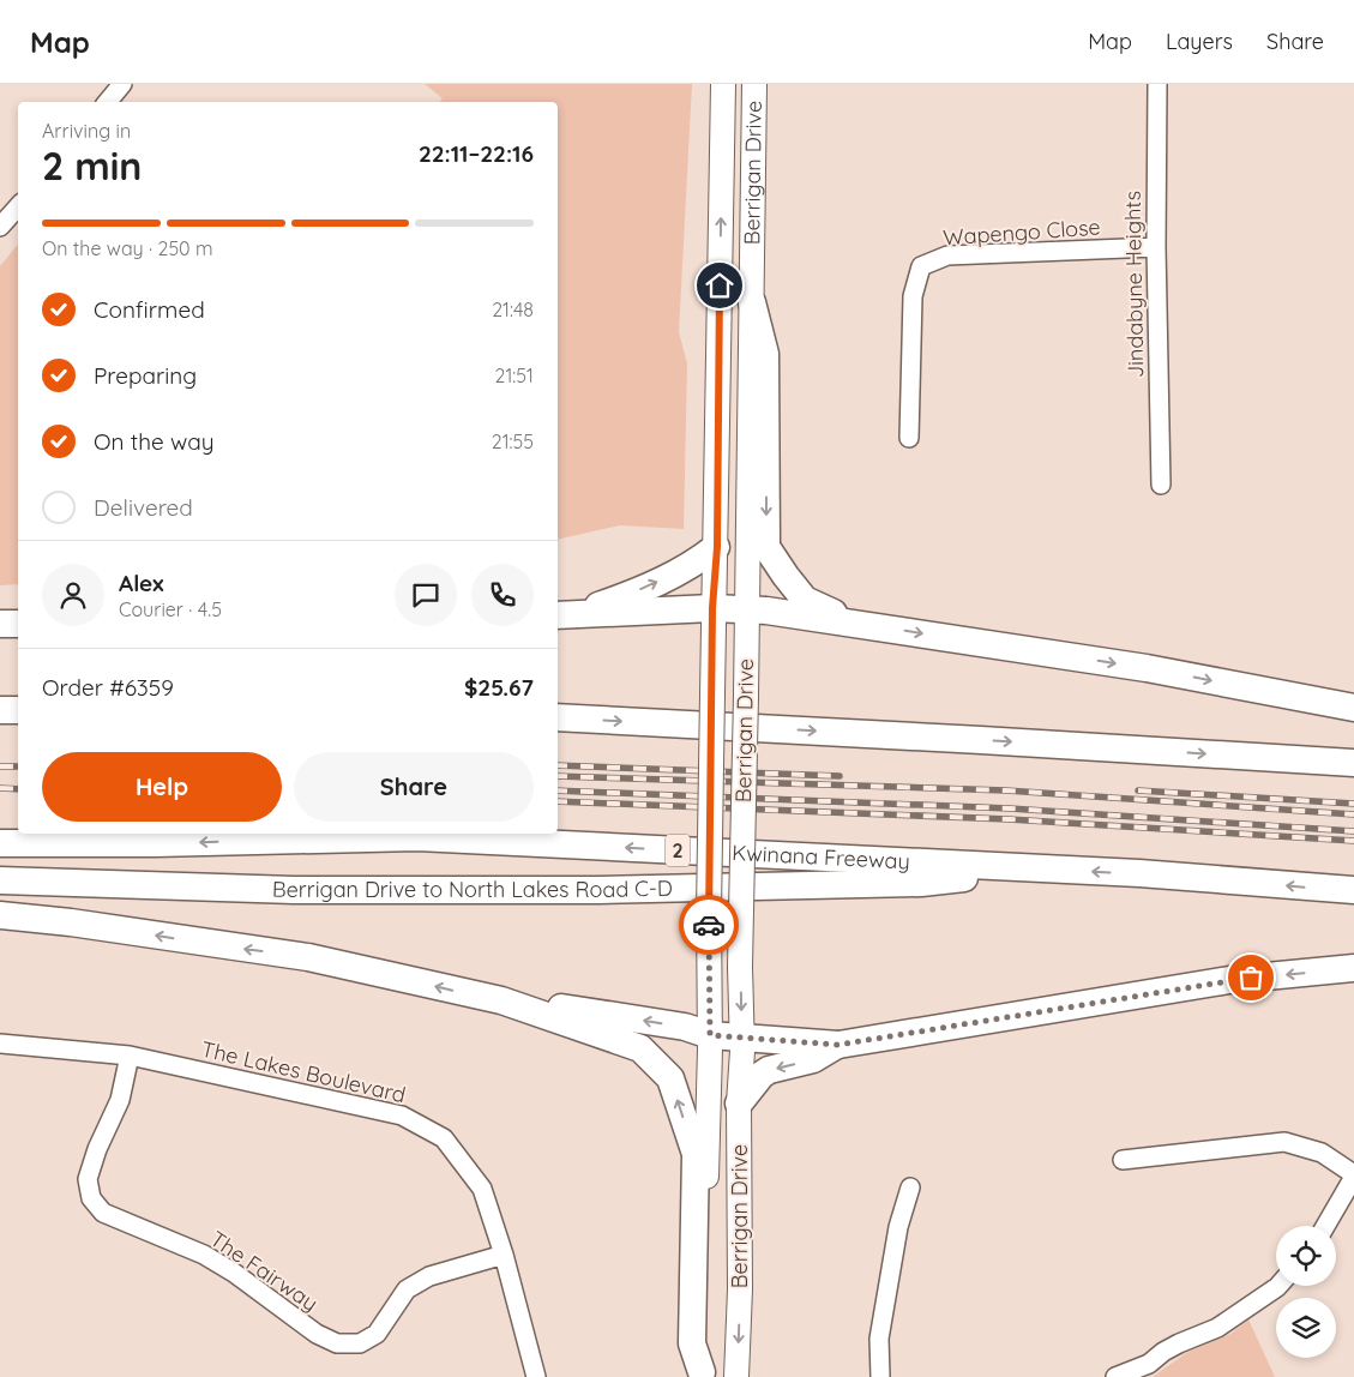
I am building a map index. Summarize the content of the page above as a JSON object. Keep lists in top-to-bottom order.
{
  "streets": {
    "highway": ["2", "Kwinana Freeway", "Berrigan Drive to North Lakes Road C-D"],
    "main road": ["Berrigan Drive"],
    "street": [
      "Wapengo Close",
      "Jindabyne Heights",
      "The Lakes Boulevard",
      "The Fairway"
    ]
  },
  "crossings": [
    ["Wapengo Close", "Jindabyne Heights"],
    ["Kwinana Freeway", "Berrigan Drive to North Lakes Road C-D"],
    ["The Lakes Boulevard", "The Fairway"]
  ],
  "page": {
    "header": "Map",
    "nav": ["Map", "Layers", "Share"],
    "heading": ["2 min", "Arriving in", "22:11–22:16"],
    "panel": [
      "Alex",
      "Courier · 4.5",
      "Order #6359",
      "$25.67"
    ],
    "bar": "On the way · 250 m",
    "list": [
      ["Confirmed", "21:48"],
      ["Preparing", "21:51"],
      ["On the way", "21:55"],
      "Delivered"
    ],
    "buttons": ["Help", "Share"]
  }
}
